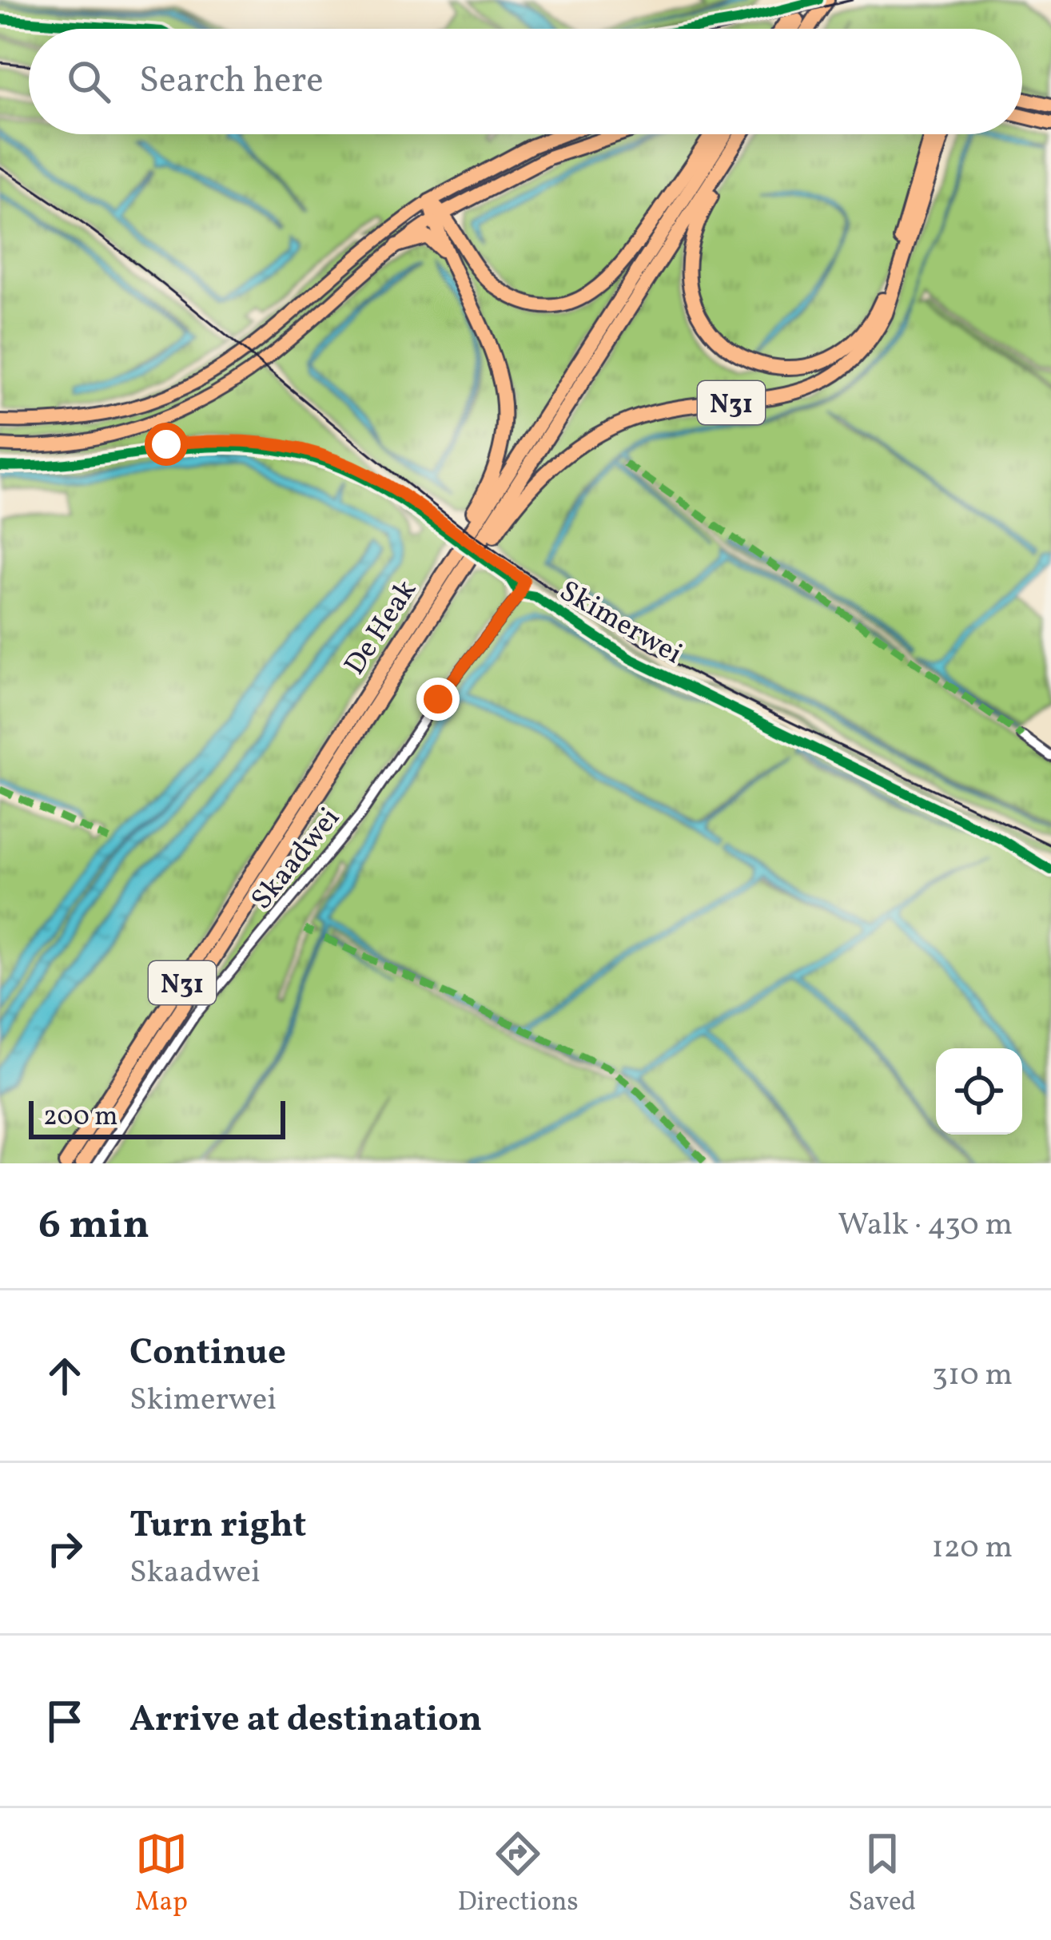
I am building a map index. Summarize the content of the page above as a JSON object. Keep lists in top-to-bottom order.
{
  "streets": {
    "highway": ["N31", "De Heak"],
    "street": ["Skimerwei", "Skaadwei"]
  },
  "crossings": [
    ["N31", "De Heak"],
    ["Skimerwei", "Skaadwei"]
  ],
  "scale_bar": "200 m",
  "page": {
    "search": "Search here",
    "scale": "200 m",
    "heading": ["6 min", "Walk · 430 m"],
    "list": [
      ["Continue", "Skimerwei", "310 m"],
      ["Turn right", "Skaadwei", "120 m"],
      "Arrive at destination"
    ],
    "nav": ["Map", "Directions", "Saved"]
  }
}
